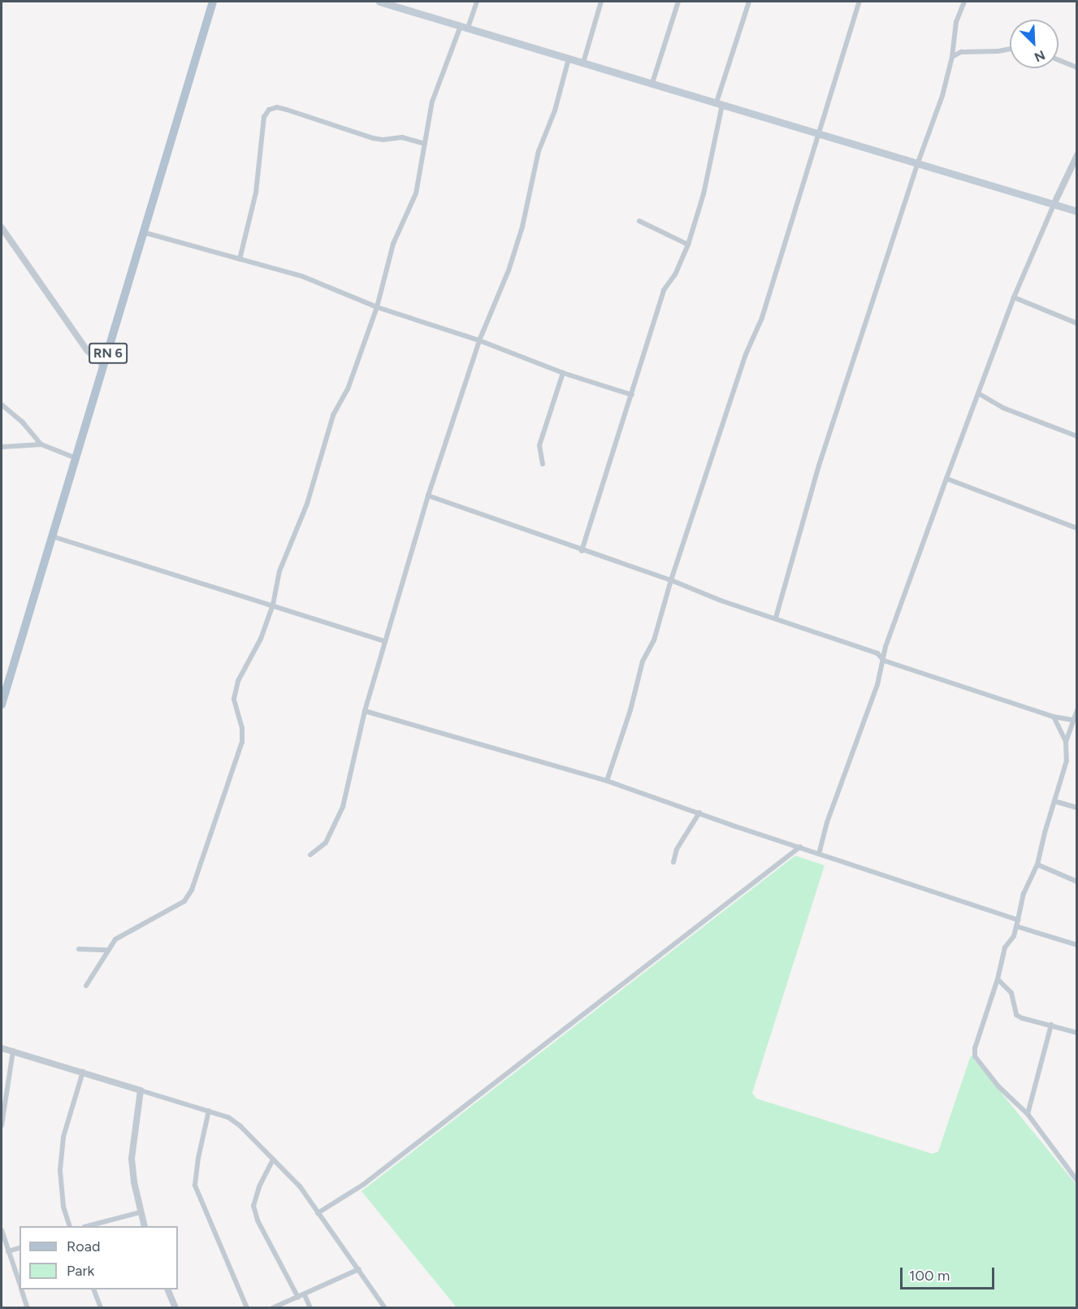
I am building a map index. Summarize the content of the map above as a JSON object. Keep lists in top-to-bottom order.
{
  "streets": {
    "main road": ["RN 6"]
  },
  "legend": ["Road", "Park"],
  "scale_bar": "100 m",
  "north": "bottom right"
}
